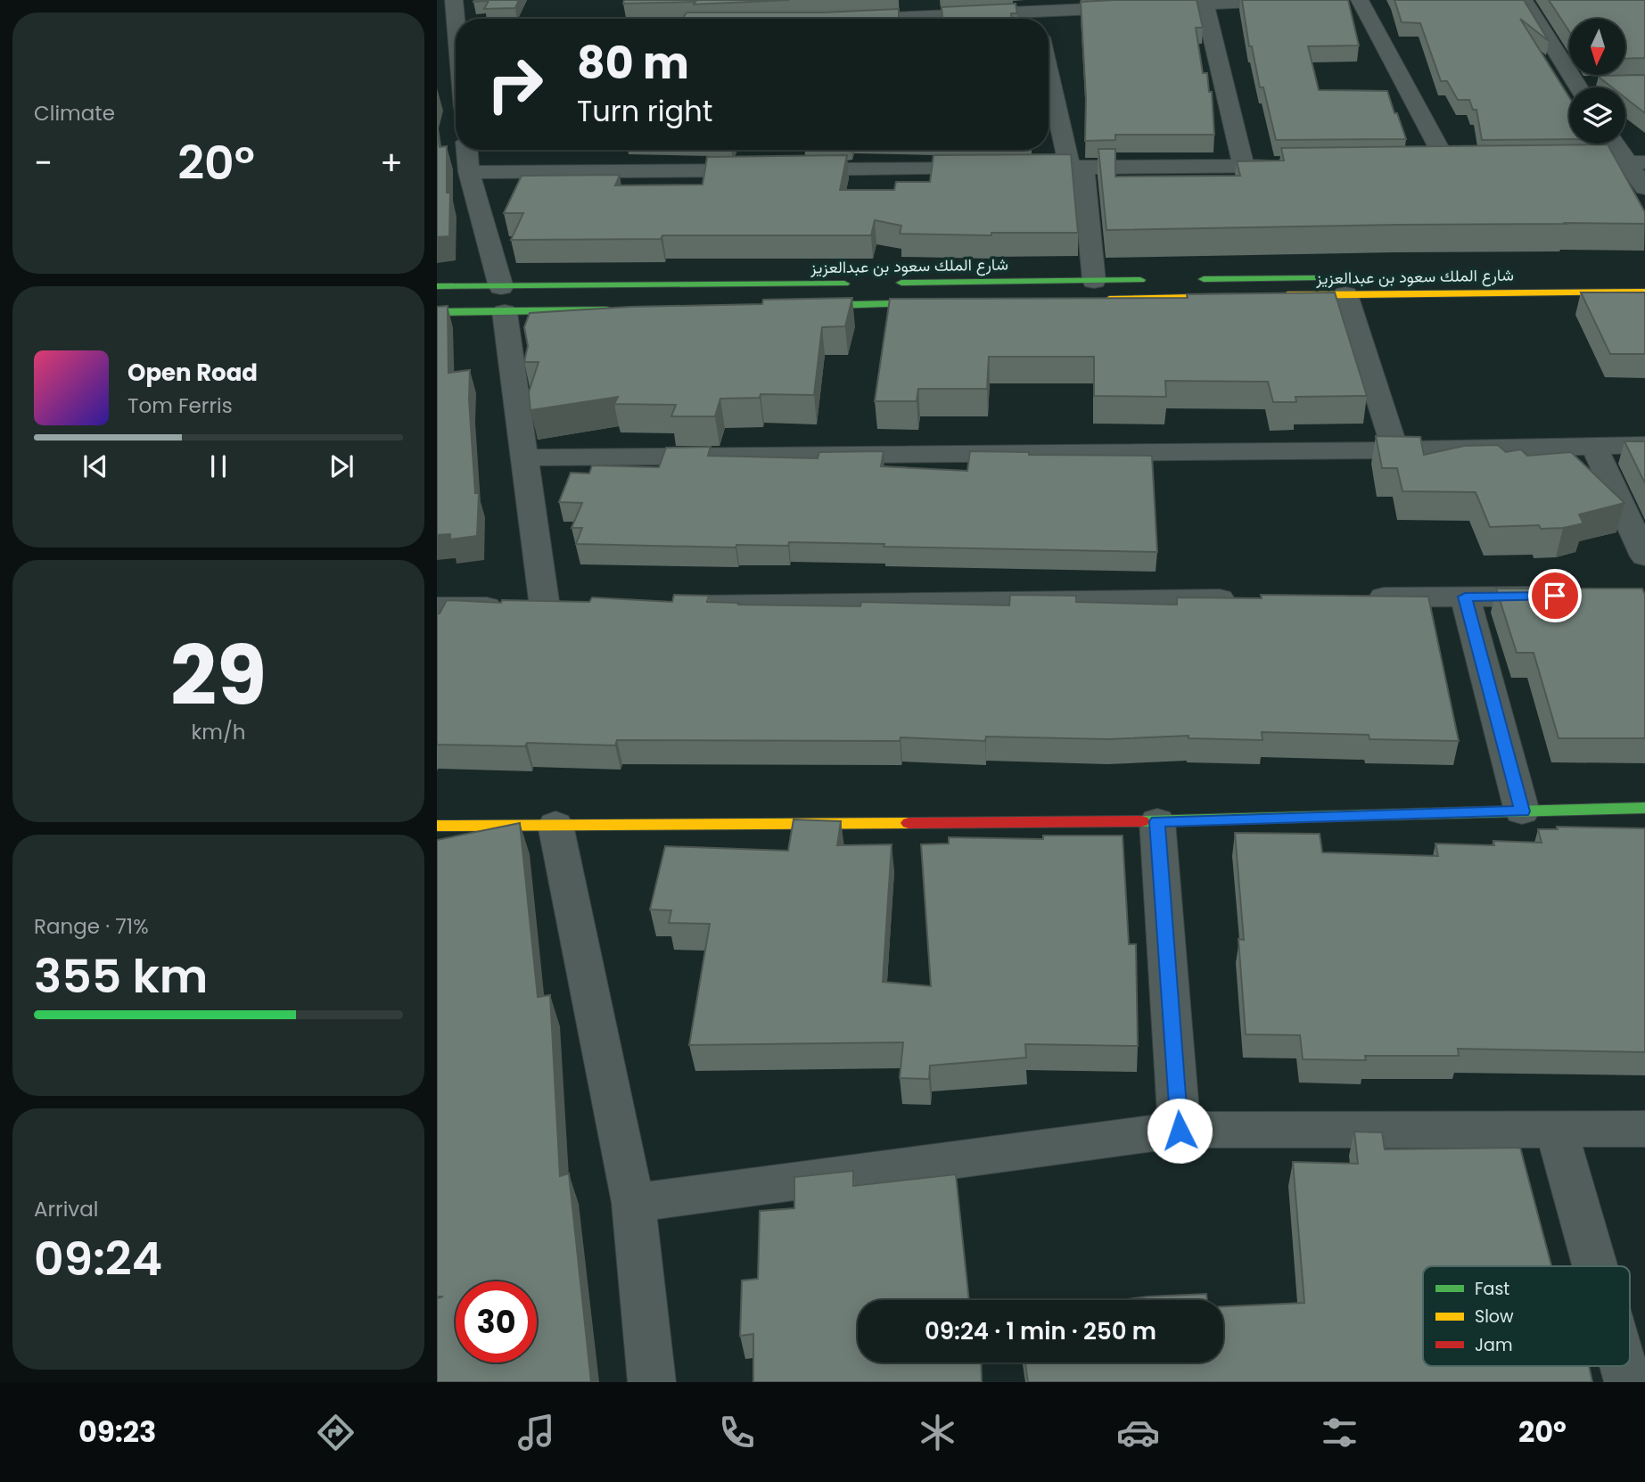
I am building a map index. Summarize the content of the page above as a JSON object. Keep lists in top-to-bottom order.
{
  "streets": {
    "main road": ["شارع الملك سعود بن عبدالعزيز"]
  },
  "legend": ["Fast", "Slow", "Jam"],
  "north": "bottom",
  "page": {
    "tile": [
      "Climate",
      ["29", "km/h"],
      ["Range · 71%", "355 km"],
      ["Arrival", "09:24"]
    ],
    "turn": ["80 m", "Turn right"],
    "heat": ["−", "20°", "+"],
    "song": ["Open Road", "Tom Ferris"],
    "limit": "30",
    "trip": "09:24 · 1 min · 250 m",
    "tabs": ["09:23", "20°"]
  }
}
